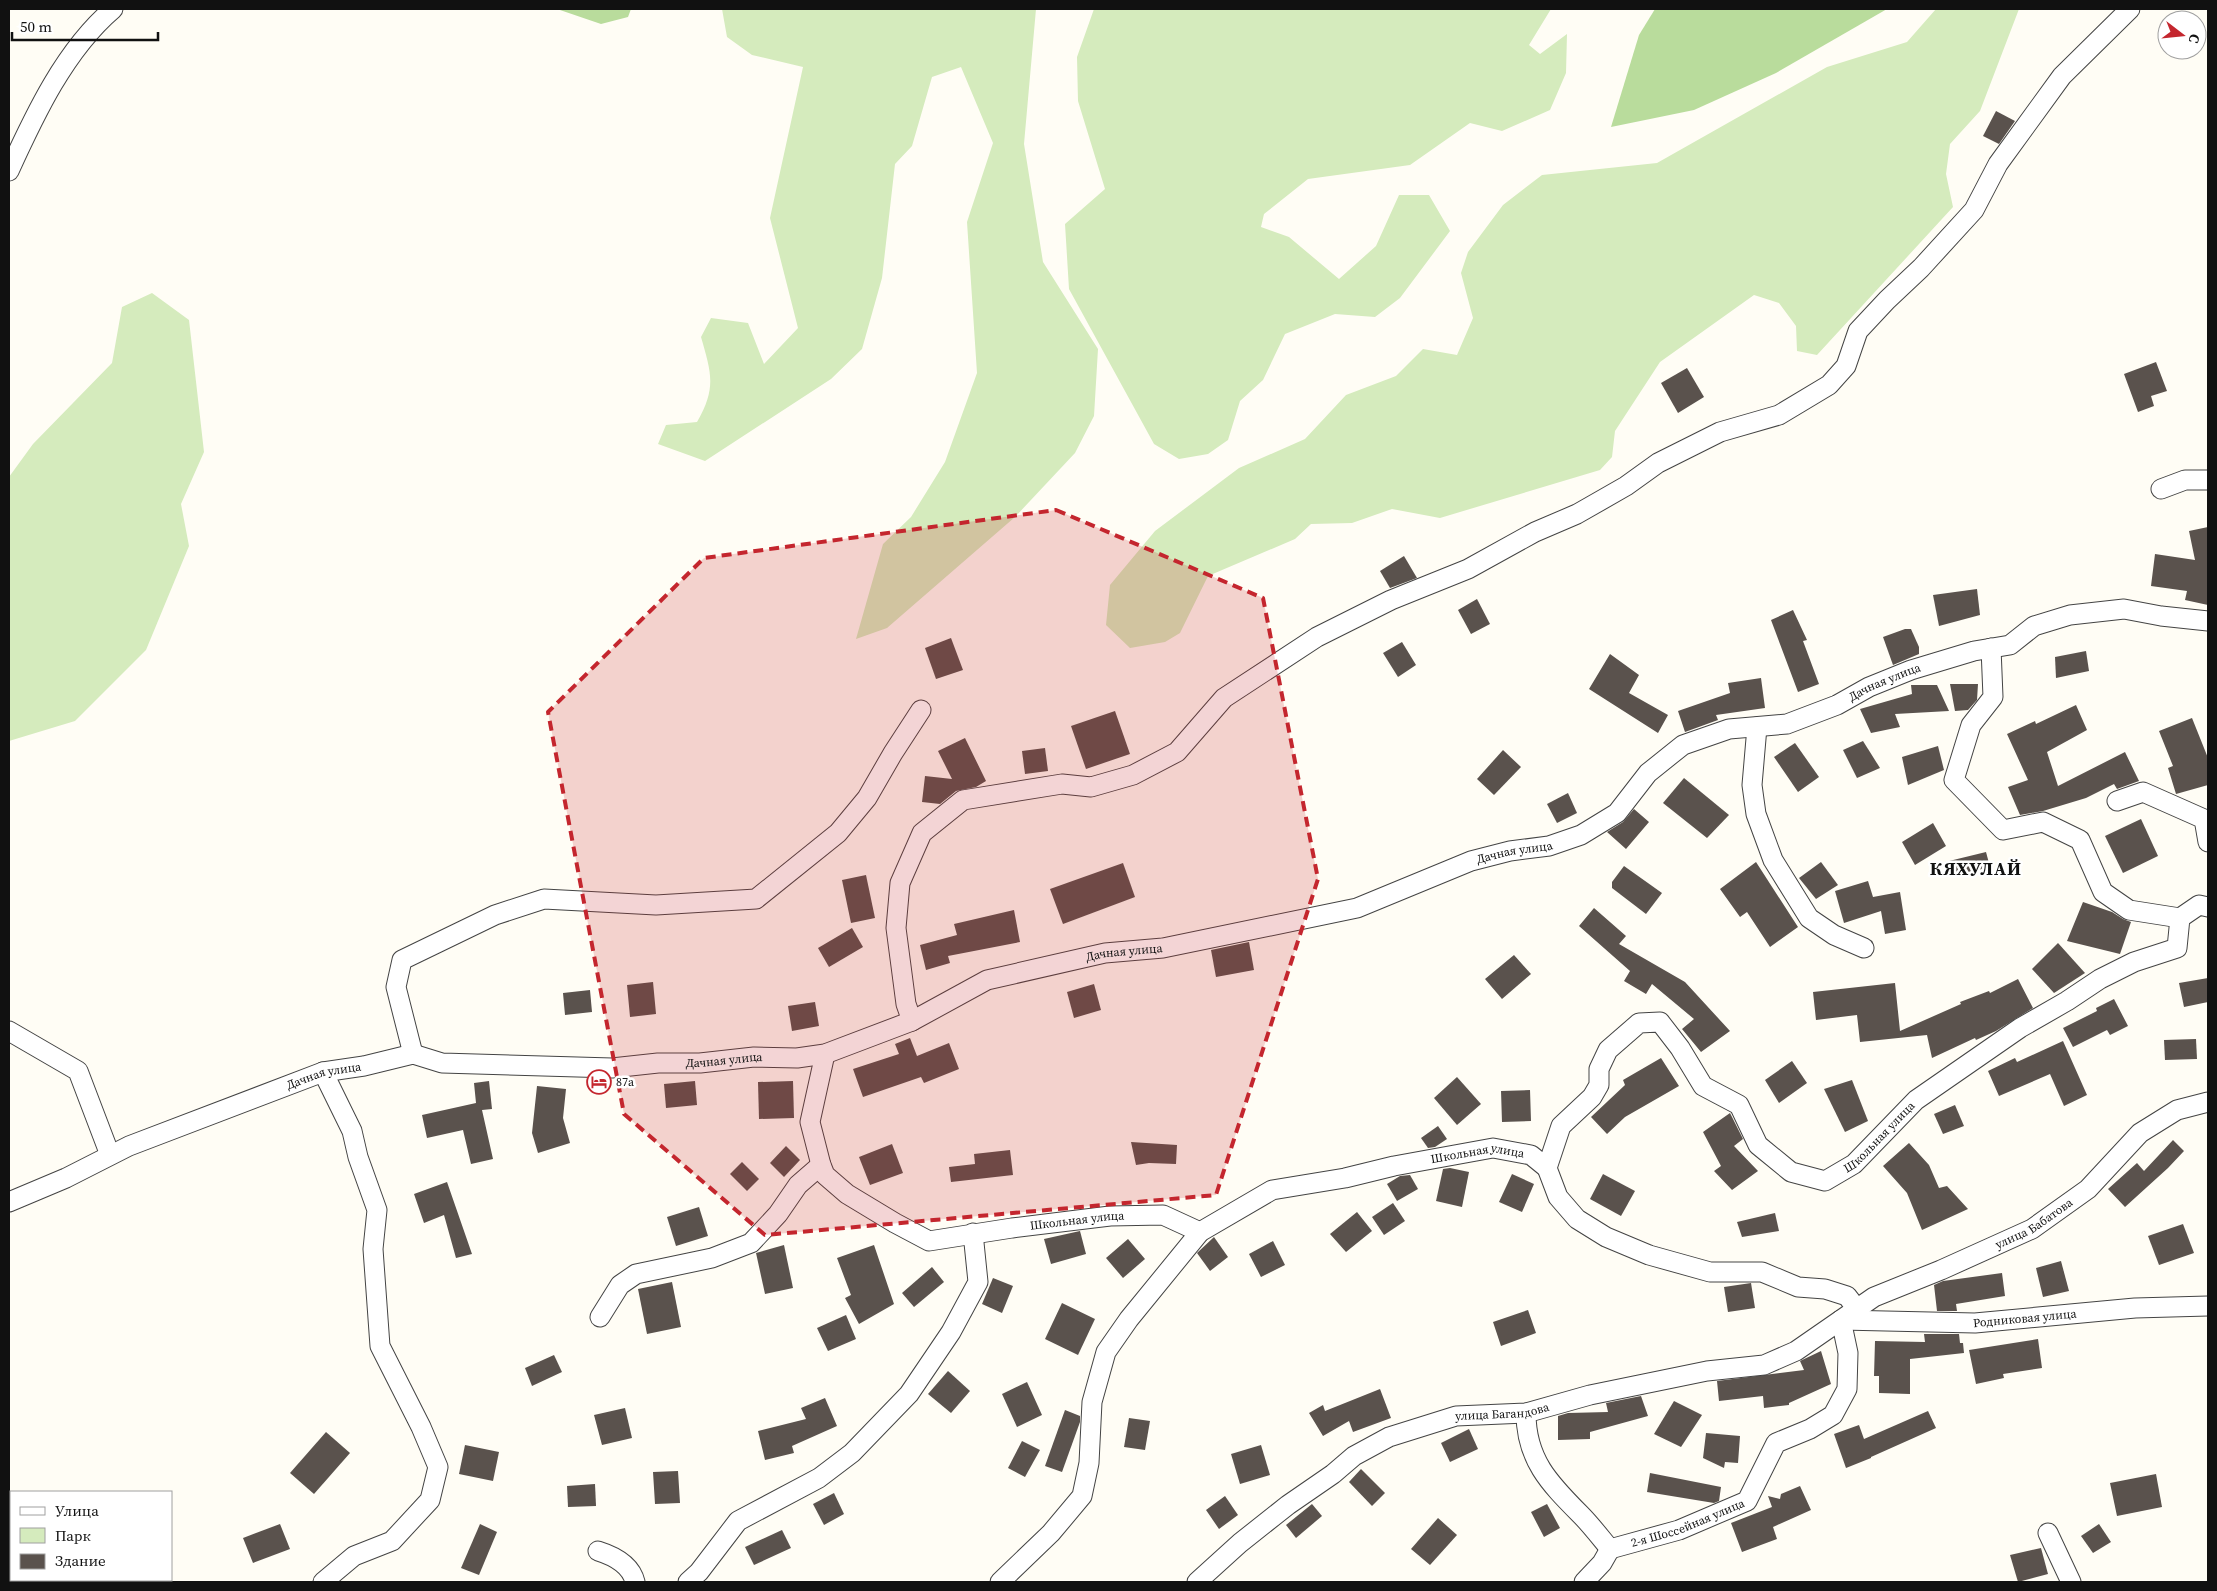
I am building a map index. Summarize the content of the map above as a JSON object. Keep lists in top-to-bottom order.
{
  "streets": {
    "street": [
      "Дачная улица",
      "Школьная улица",
      "улица Бабатова",
      "Родниковая улица",
      "улица Багандова",
      "2-я Шоссейная улица"
    ]
  },
  "crossings": [
    ["улица Бабатова", "Родниковая улица"],
    ["улица Бабатова", "улица Багандова"],
    ["улица Бабатова", "2-я Шоссейная улица"],
    ["Родниковая улица", "улица Багандова"],
    ["Родниковая улица", "2-я Шоссейная улица"],
    ["улица Багандова", "2-я Шоссейная улица"]
  ],
  "districts": ["КЯХУЛАЙ"],
  "places": {
    "hotel": ["87а"]
  },
  "legend": ["Улица", "Парк", "Здание"],
  "scale_bar": "50 m",
  "north": "right"
}
